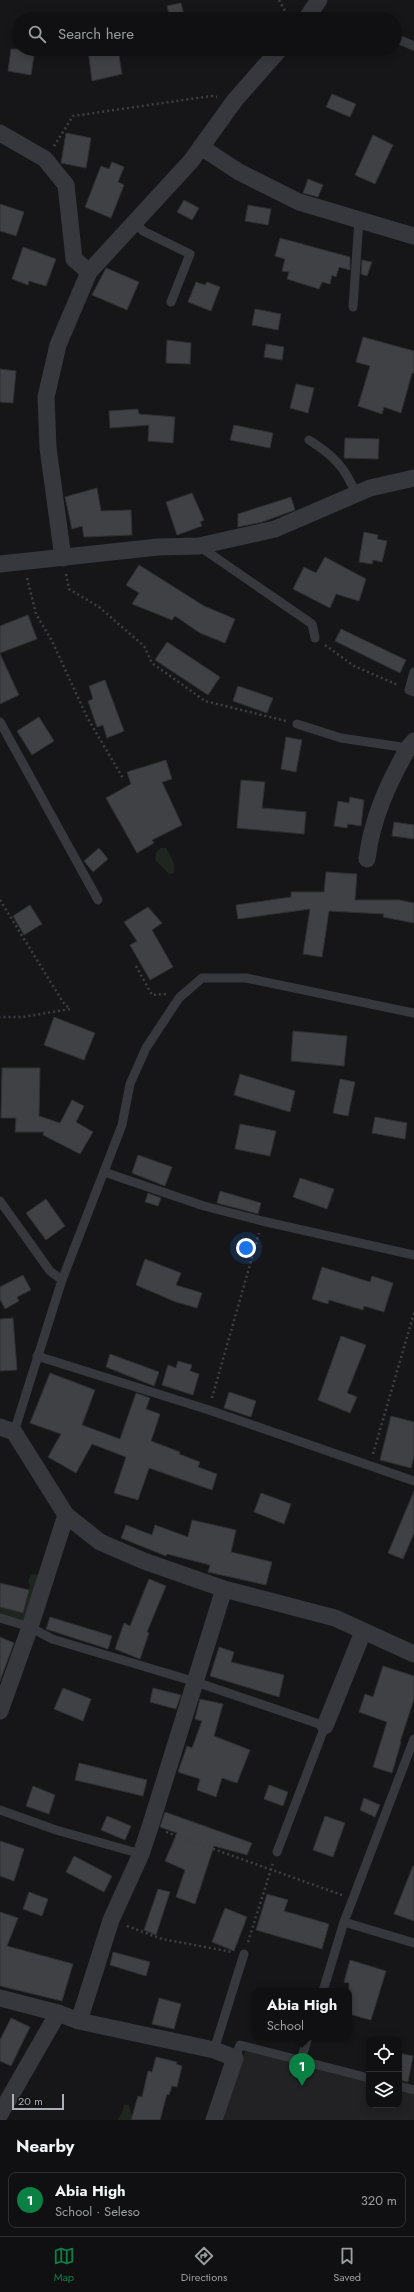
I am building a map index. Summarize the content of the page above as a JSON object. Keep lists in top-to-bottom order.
{
  "scale_bar": "20 m",
  "page": {
    "search": "Search here",
    "popup": ["Abia High", "School"],
    "pins": "1",
    "scale": "20 m",
    "heading": "Nearby",
    "list": [
      {
        "mark": "1",
        "name": "Abia High",
        "note": "School · Seleso",
        "value": "320 m"
      }
    ],
    "nav": ["Map", "Directions", "Saved"]
  }
}
